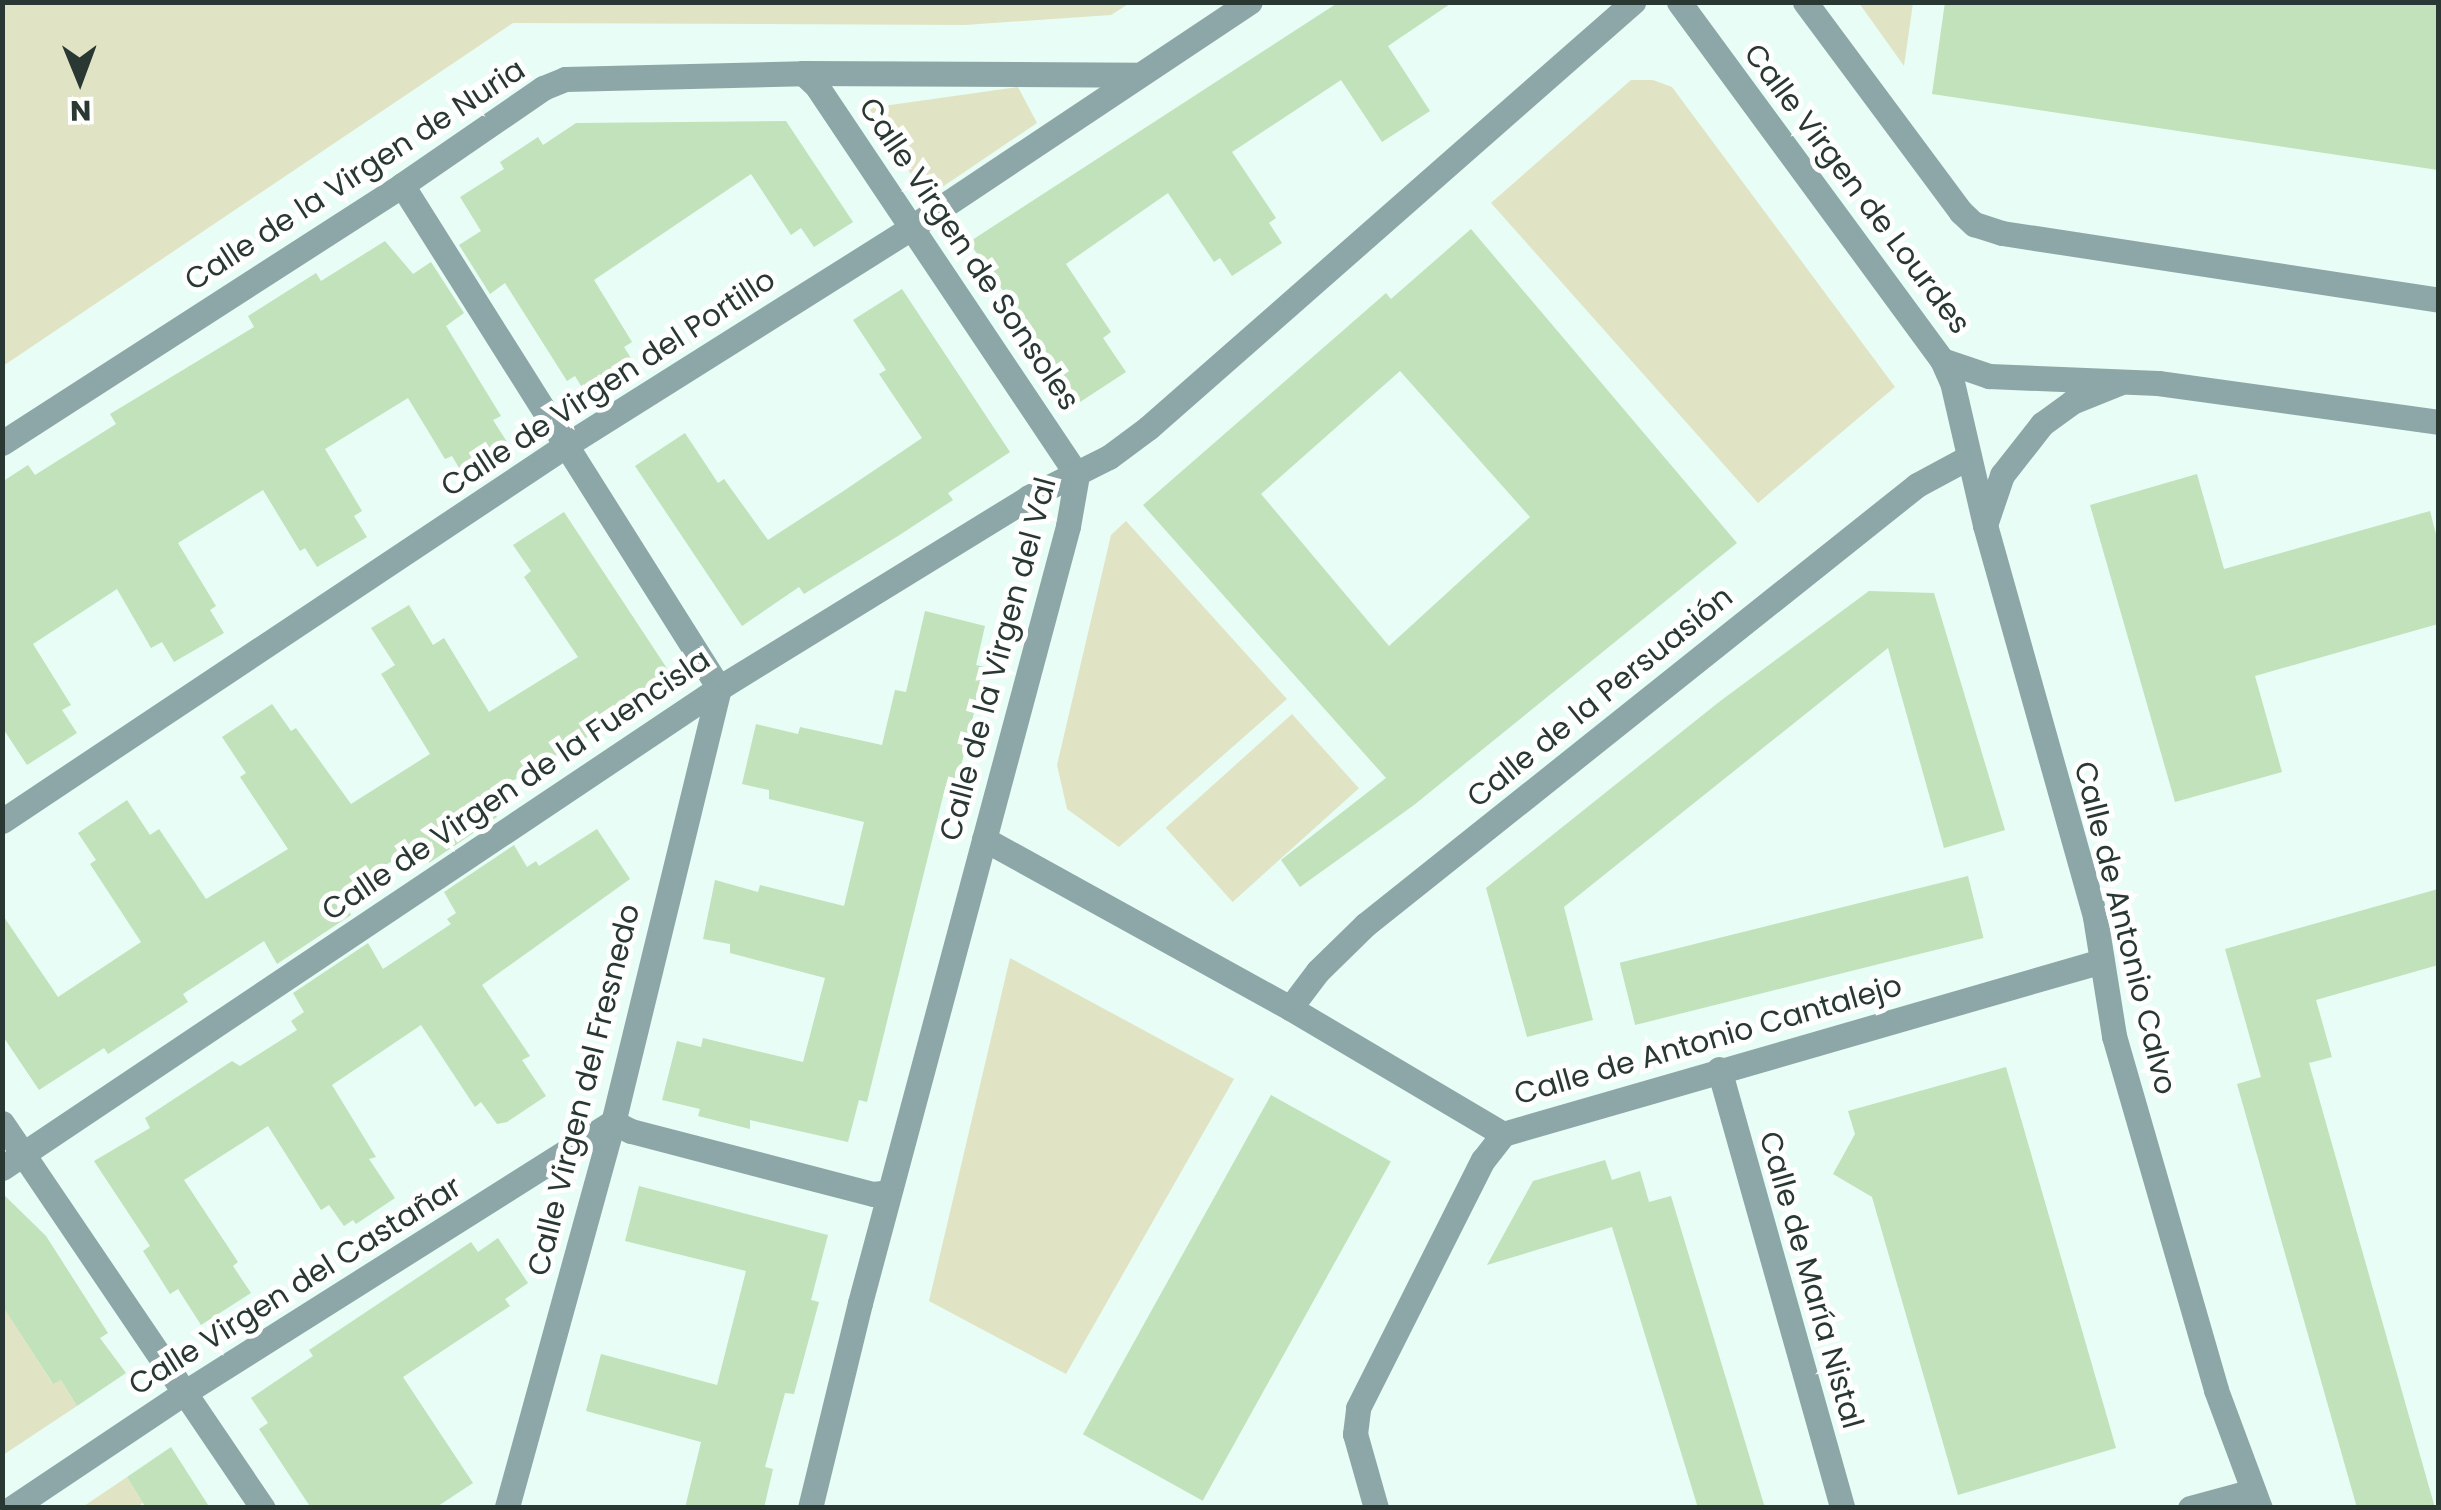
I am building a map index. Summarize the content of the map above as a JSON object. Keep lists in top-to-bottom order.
{
  "streets": {
    "street": [
      "Calle de la Virgen de Nuria",
      "Calle Virgen de Lourdes",
      "Calle Virgen de Sonsoles",
      "Calle de Virgen del Portillo",
      "Calle de la Virgen del Val",
      "Calle de la Persuasión",
      "Calle de Virgen de la Fuencisla",
      "Calle de Antonio Calvo",
      "Calle de Antonio Cantalejo",
      "Calle Virgen del Fresnedo",
      "Calle de María Nistal",
      "Calle Virgen del Castañar"
    ]
  },
  "crossings": [
    ["Calle de la Virgen de Nuria", "Calle Virgen de Sonsoles"],
    ["Calle de la Virgen de Nuria", "Calle de Virgen del Portillo"],
    ["Calle Virgen de Lourdes", "Calle de Antonio Calvo"],
    ["Calle Virgen de Sonsoles", "Calle de Virgen del Portillo"],
    ["Calle Virgen de Sonsoles", "Calle de la Virgen del Val"],
    ["Calle Virgen de Sonsoles", "Calle de Virgen de la Fuencisla"],
    ["Calle de la Virgen del Val", "Calle de Virgen de la Fuencisla"],
    ["Calle de la Virgen del Val", "Calle de Antonio Cantalejo"],
    ["Calle de la Persuasión", "Calle de Antonio Calvo"],
    ["Calle de la Persuasión", "Calle de Antonio Cantalejo"],
    ["Calle de Virgen de la Fuencisla", "Calle Virgen del Fresnedo"],
    ["Calle de Antonio Calvo", "Calle de Antonio Cantalejo"],
    ["Calle de Antonio Cantalejo", "Calle de María Nistal"],
    ["Calle Virgen del Fresnedo", "Calle Virgen del Castañar"]
  ],
  "north": "bottom"
}
